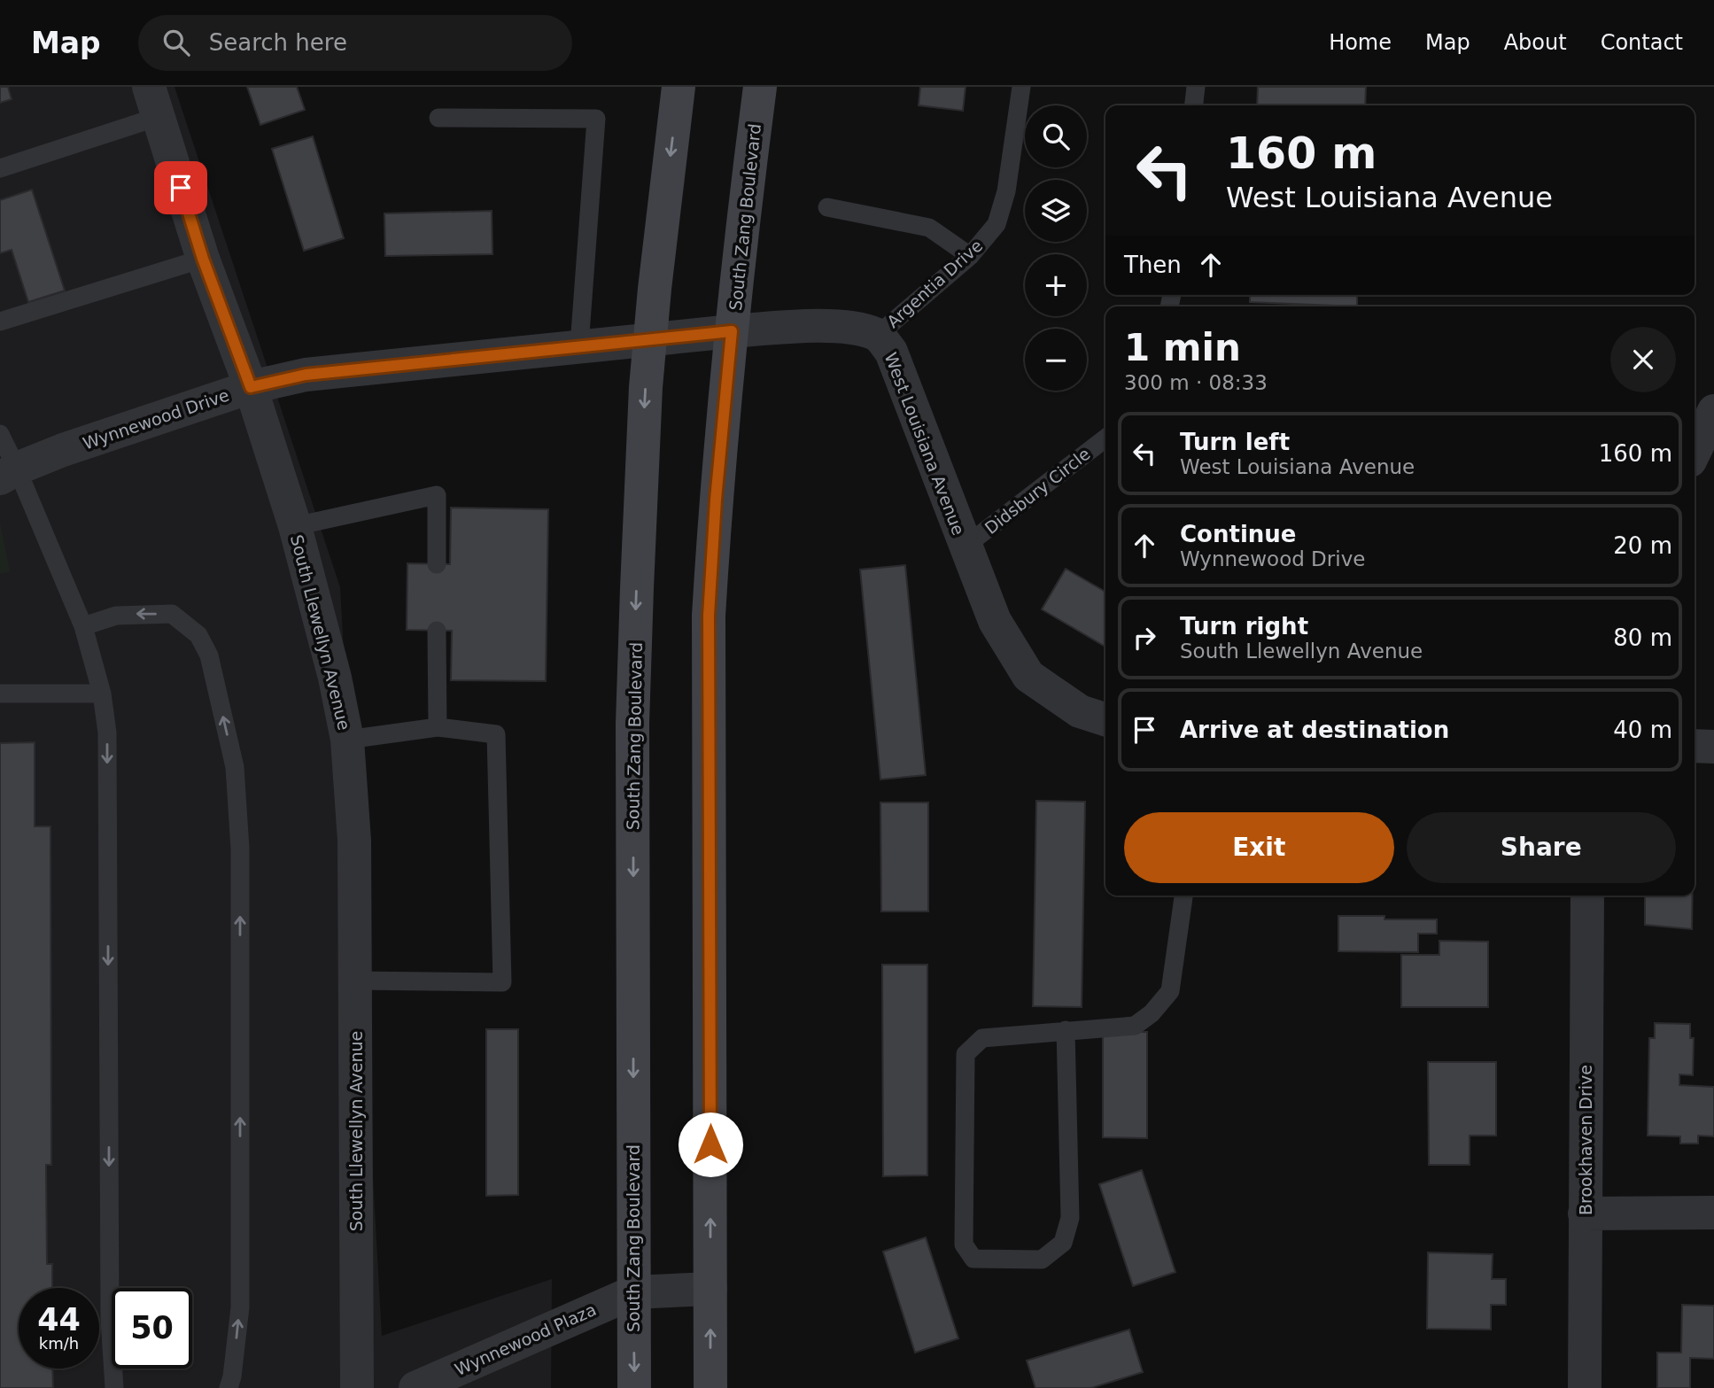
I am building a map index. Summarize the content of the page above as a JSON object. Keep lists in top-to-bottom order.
{
  "streets": {
    "main road": ["South Zang Boulevard"],
    "street": [
      "Wynnewood Drive",
      "West Louisiana Avenue",
      "South Llewellyn Avenue",
      "Brookhaven Drive",
      "Wynnewood Plaza"
    ],
    "lane": ["Argentia Drive", "Didsbury Circle"]
  },
  "crossings": [
    ["South Zang Boulevard", "Wynnewood Drive"],
    ["South Zang Boulevard", "West Louisiana Avenue"],
    ["South Zang Boulevard", "Wynnewood Plaza"],
    ["Argentia Drive", "West Louisiana Avenue"],
    ["Wynnewood Drive", "West Louisiana Avenue"],
    ["Wynnewood Drive", "South Llewellyn Avenue"],
    ["West Louisiana Avenue", "Didsbury Circle"]
  ],
  "page": {
    "header": "Map",
    "search": "Search here",
    "nav": [
      "Home",
      "Map",
      "About",
      "Contact"
    ],
    "map_buttons": ["+", "−"],
    "turn": ["160 m", "West Louisiana Avenue"],
    "then": "Then",
    "heading": ["1 min", "300 m · 08:33"],
    "list": [
      {
        "name": "Turn left",
        "note": "West Louisiana Avenue",
        "value": "160 m"
      },
      {
        "name": "Continue",
        "note": "Wynnewood Drive",
        "value": "20 m"
      },
      {
        "name": "Turn right",
        "note": "South Llewellyn Avenue",
        "value": "80 m"
      },
      {
        "name": "Arrive at destination",
        "value": "40 m"
      }
    ],
    "buttons": ["Exit", "Share"],
    "speed": "44 km/h",
    "limit": "50"
  }
}
